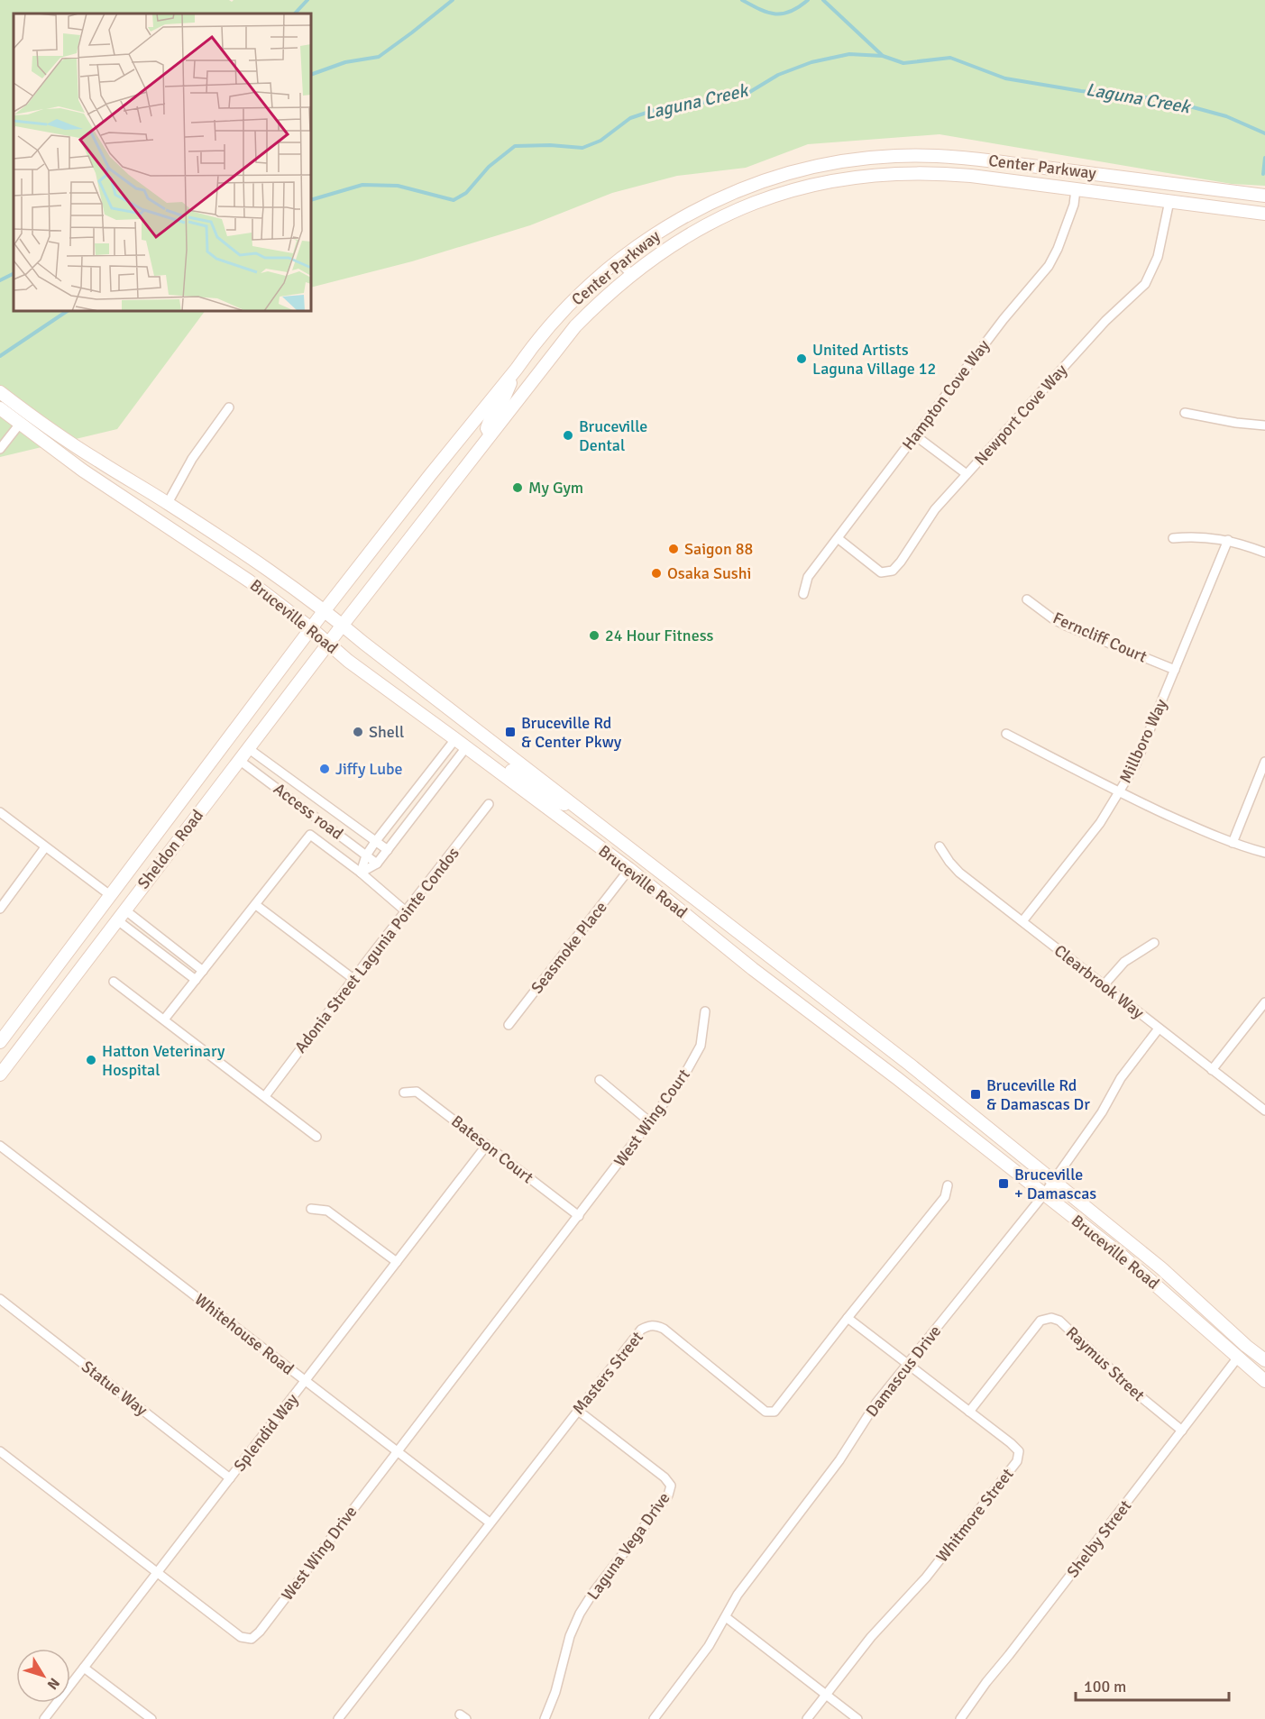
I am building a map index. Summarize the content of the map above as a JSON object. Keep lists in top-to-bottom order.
{
  "streets": {
    "main road": ["Center Parkway", "Bruceville Road", "Sheldon Road"],
    "street": [
      "Hampton Cove Way",
      "Newport Cove Way",
      "Ferncliff Court",
      "Millboro Way",
      "Access road",
      "Seasmoke Place",
      "Adonia Street Lagunia Pointe Condos",
      "Clearbrook Way",
      "West Wing Court",
      "Bateson Court",
      "Whitehouse Road",
      "Raymus Street",
      "Damascus Drive",
      "Masters Street",
      "Statue Way",
      "Splendid Way",
      "Whitmore Street",
      "Shelby Street",
      "Laguna Vega Drive",
      "West Wing Drive"
    ]
  },
  "crossings": [
    ["Center Parkway", "Hampton Cove Way"],
    ["Center Parkway", "Newport Cove Way"],
    ["Center Parkway", "Bruceville Road"],
    ["Center Parkway", "Sheldon Road"],
    ["Hampton Cove Way", "Newport Cove Way"],
    ["Bruceville Road", "Sheldon Road"],
    ["Bruceville Road", "Seasmoke Place"],
    ["Bruceville Road", "Damascus Drive"],
    ["Bruceville Road", "Shelby Street"],
    ["Ferncliff Court", "Millboro Way"],
    ["Millboro Way", "Clearbrook Way"],
    ["Access road", "Sheldon Road"],
    ["Clearbrook Way", "Damascus Drive"],
    ["West Wing Court", "Bateson Court"],
    ["West Wing Court", "West Wing Drive"],
    ["Bateson Court", "Splendid Way"],
    ["Bateson Court", "West Wing Drive"],
    ["Whitehouse Road", "Masters Street"],
    ["Whitehouse Road", "Splendid Way"],
    ["Whitehouse Road", "West Wing Drive"],
    ["Raymus Street", "Whitmore Street"],
    ["Raymus Street", "Shelby Street"],
    ["Damascus Drive", "Whitmore Street"],
    ["Masters Street", "Whitmore Street"],
    ["Masters Street", "Laguna Vega Drive"],
    ["Statue Way", "Splendid Way"],
    ["Splendid Way", "West Wing Drive"]
  ],
  "water": ["Laguna Creek"],
  "places": {
    "other": [
      "United Artists Laguna Village 12",
      "Bruceville Dental",
      "My Gym",
      "Saigon 88",
      "Osaka Sushi",
      "24 Hour Fitness",
      "Shell",
      "Jiffy Lube",
      "Hatton Veterinary Hospital"
    ],
    "transit": ["Bruceville Rd & Center Pkwy", "Bruceville Rd & Damascas Dr", "Bruceville + Damascas"]
  },
  "scale_bar": "100 m",
  "north": "bottom right"
}
